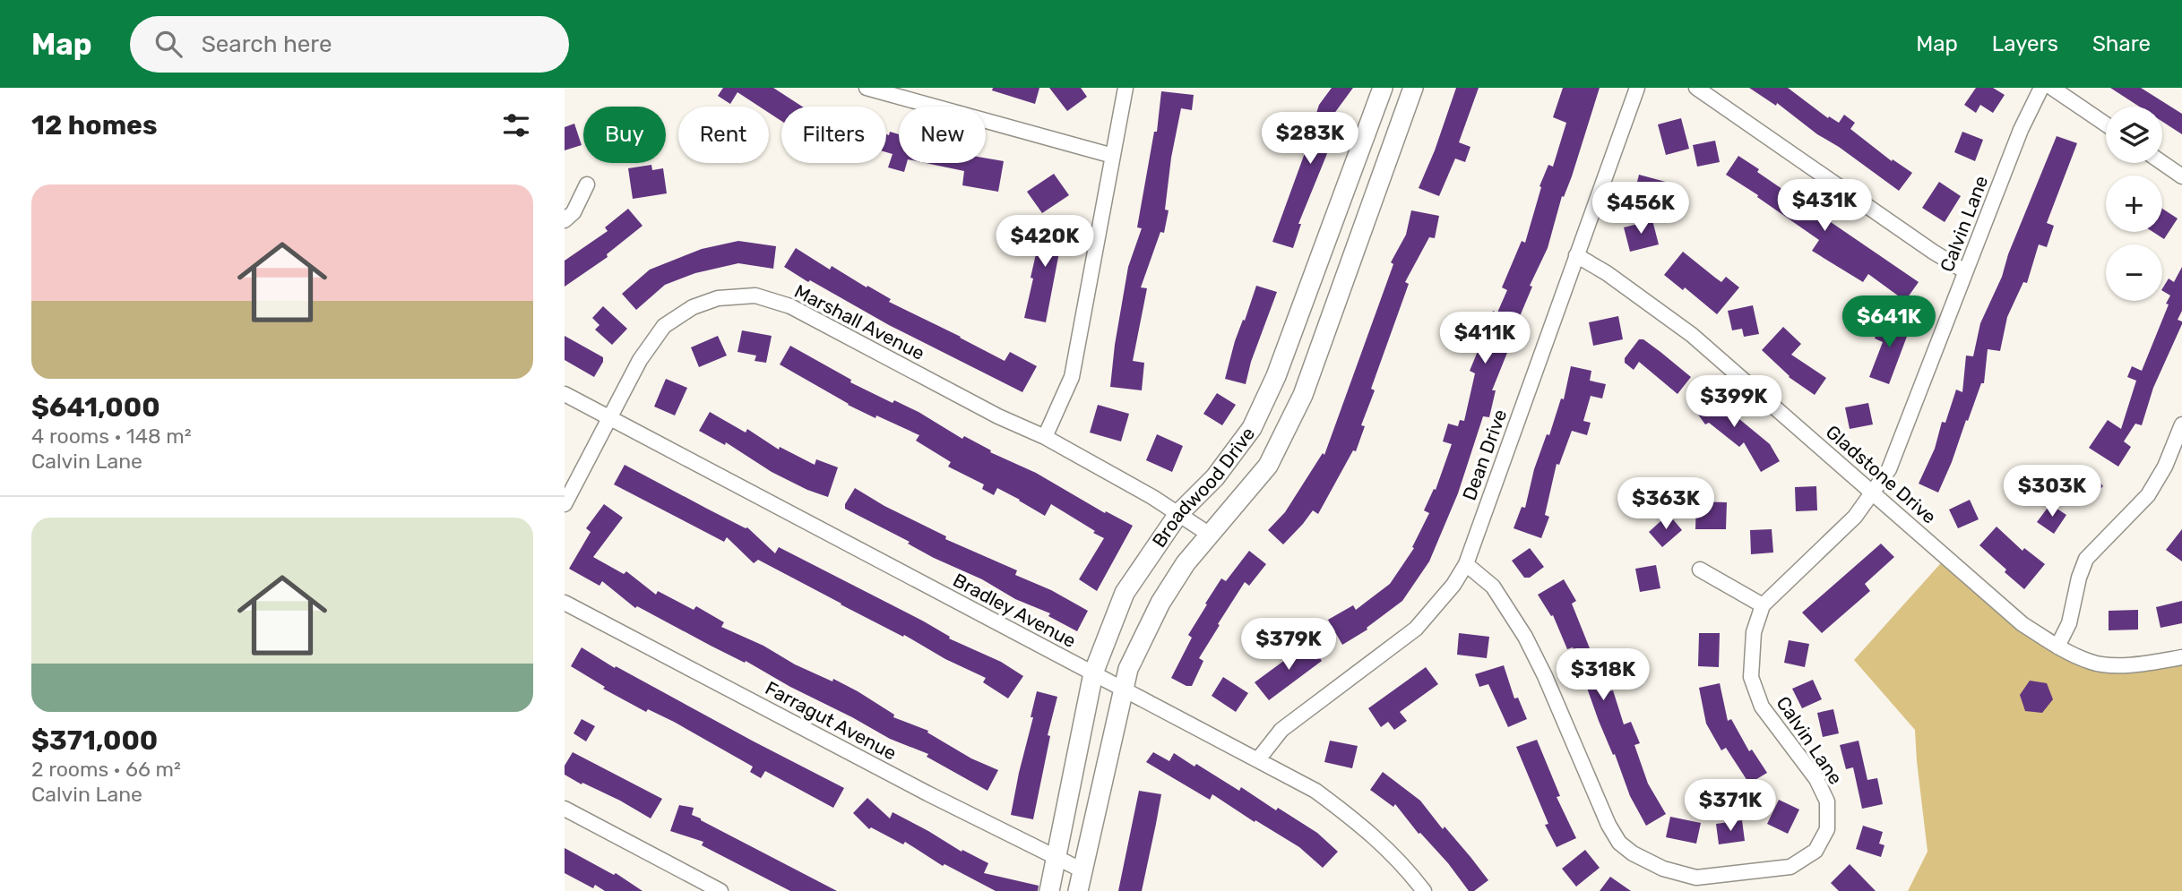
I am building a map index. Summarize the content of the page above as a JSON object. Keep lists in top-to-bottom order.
{
  "streets": {
    "street": [
      "Calvin Lane",
      "Marshall Avenue",
      "Dean Drive",
      "Gladstone Drive",
      "Broadwood Drive",
      "Bradley Avenue",
      "Farragut Avenue"
    ]
  },
  "crossings": [
    ["Calvin Lane", "Dean Drive"],
    ["Calvin Lane", "Gladstone Drive"],
    ["Marshall Avenue", "Broadwood Drive"],
    ["Marshall Avenue", "Bradley Avenue"],
    ["Dean Drive", "Gladstone Drive"],
    ["Dean Drive", "Bradley Avenue"],
    ["Broadwood Drive", "Bradley Avenue"],
    ["Broadwood Drive", "Farragut Avenue"]
  ],
  "page": {
    "header": "Map",
    "search": "Search here",
    "nav": ["Map", "Layers", "Share"],
    "heading": "12 homes",
    "map_buttons": ["+", "−"],
    "chip": [
      "Buy",
      "Rent",
      "Filters",
      "New"
    ],
    "price": [
      "$283K",
      "$431K",
      "$456K",
      "$420K",
      "$641K",
      "$411K",
      "$399K",
      "$303K",
      "$363K",
      "$379K",
      "$318K",
      "$371K"
    ],
    "list": [
      {
        "name": "$641,000",
        "note": "4 rooms · 148 m² · Calvin Lane"
      },
      {
        "name": "$371,000",
        "note": "2 rooms · 66 m² · Calvin Lane"
      }
    ]
  }
}
